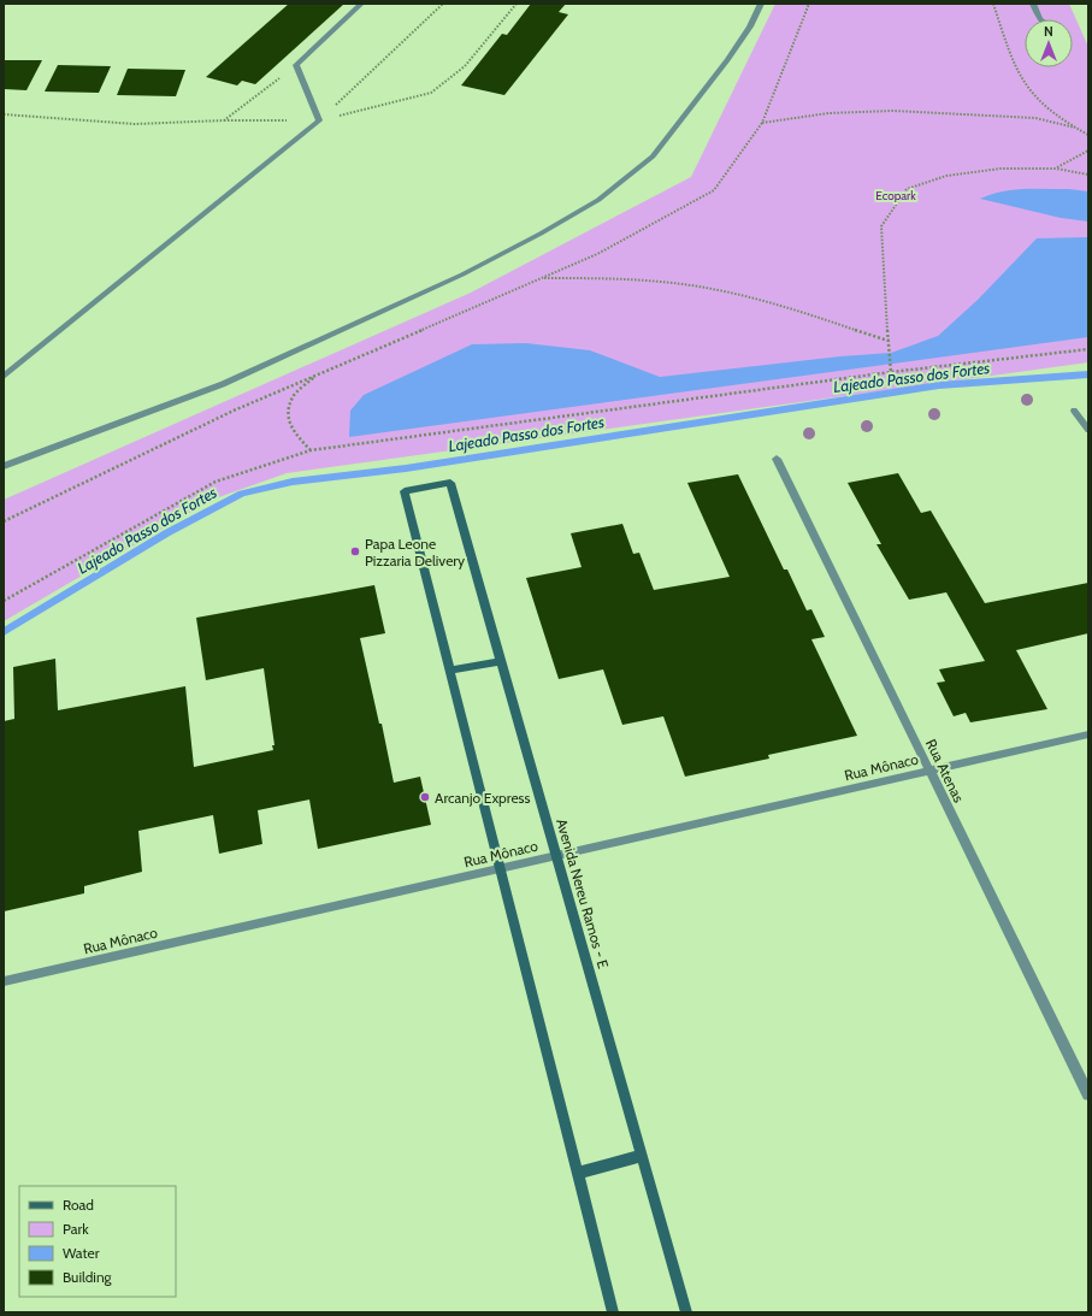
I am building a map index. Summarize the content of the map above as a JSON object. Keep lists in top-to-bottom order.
{
  "streets": {
    "street": ["Rua Mônaco", "Rua Atenas", "Avenida Nereu Ramos - E"]
  },
  "crossings": [
    ["Rua Mônaco", "Rua Atenas"],
    ["Rua Mônaco", "Avenida Nereu Ramos - E"]
  ],
  "water": ["Lajeado Passo dos Fortes"],
  "parks": ["Ecopark"],
  "places": ["Papa Leone Pizzaria Delivery", "Arcanjo Express"],
  "legend": [
    "Road",
    "Park",
    "Water",
    "Building"
  ],
  "north": "top"
}
